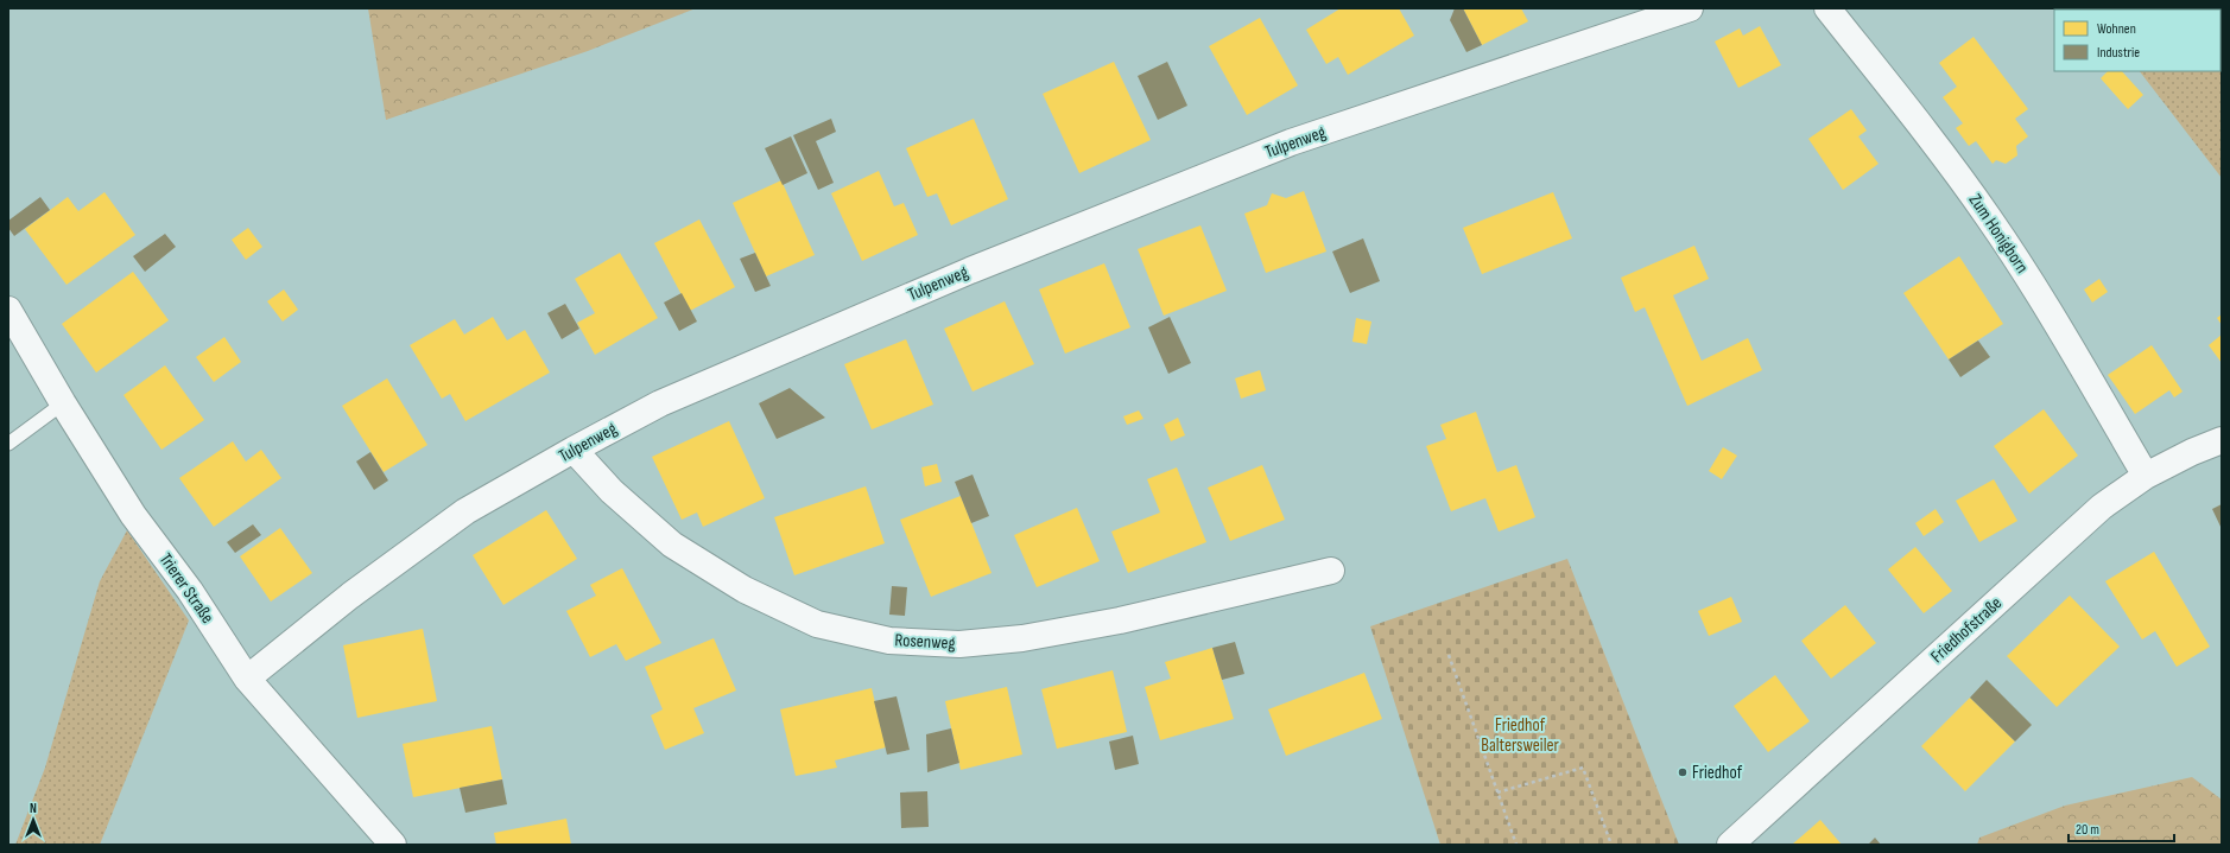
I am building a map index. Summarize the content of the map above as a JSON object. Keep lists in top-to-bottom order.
{
  "streets": {
    "street": [
      "Tulpenweg",
      "Zum Honigborn",
      "Trierer Straße",
      "Friedhofstraße",
      "Rosenweg"
    ]
  },
  "crossings": [
    ["Tulpenweg", "Trierer Straße"],
    ["Tulpenweg", "Rosenweg"],
    ["Zum Honigborn", "Friedhofstraße"]
  ],
  "parks": ["Friedhof Baltersweiler"],
  "places": ["Friedhof"],
  "legend": ["Wohnen", "Industrie"],
  "scale_bar": "20 m",
  "north": "top"
}
